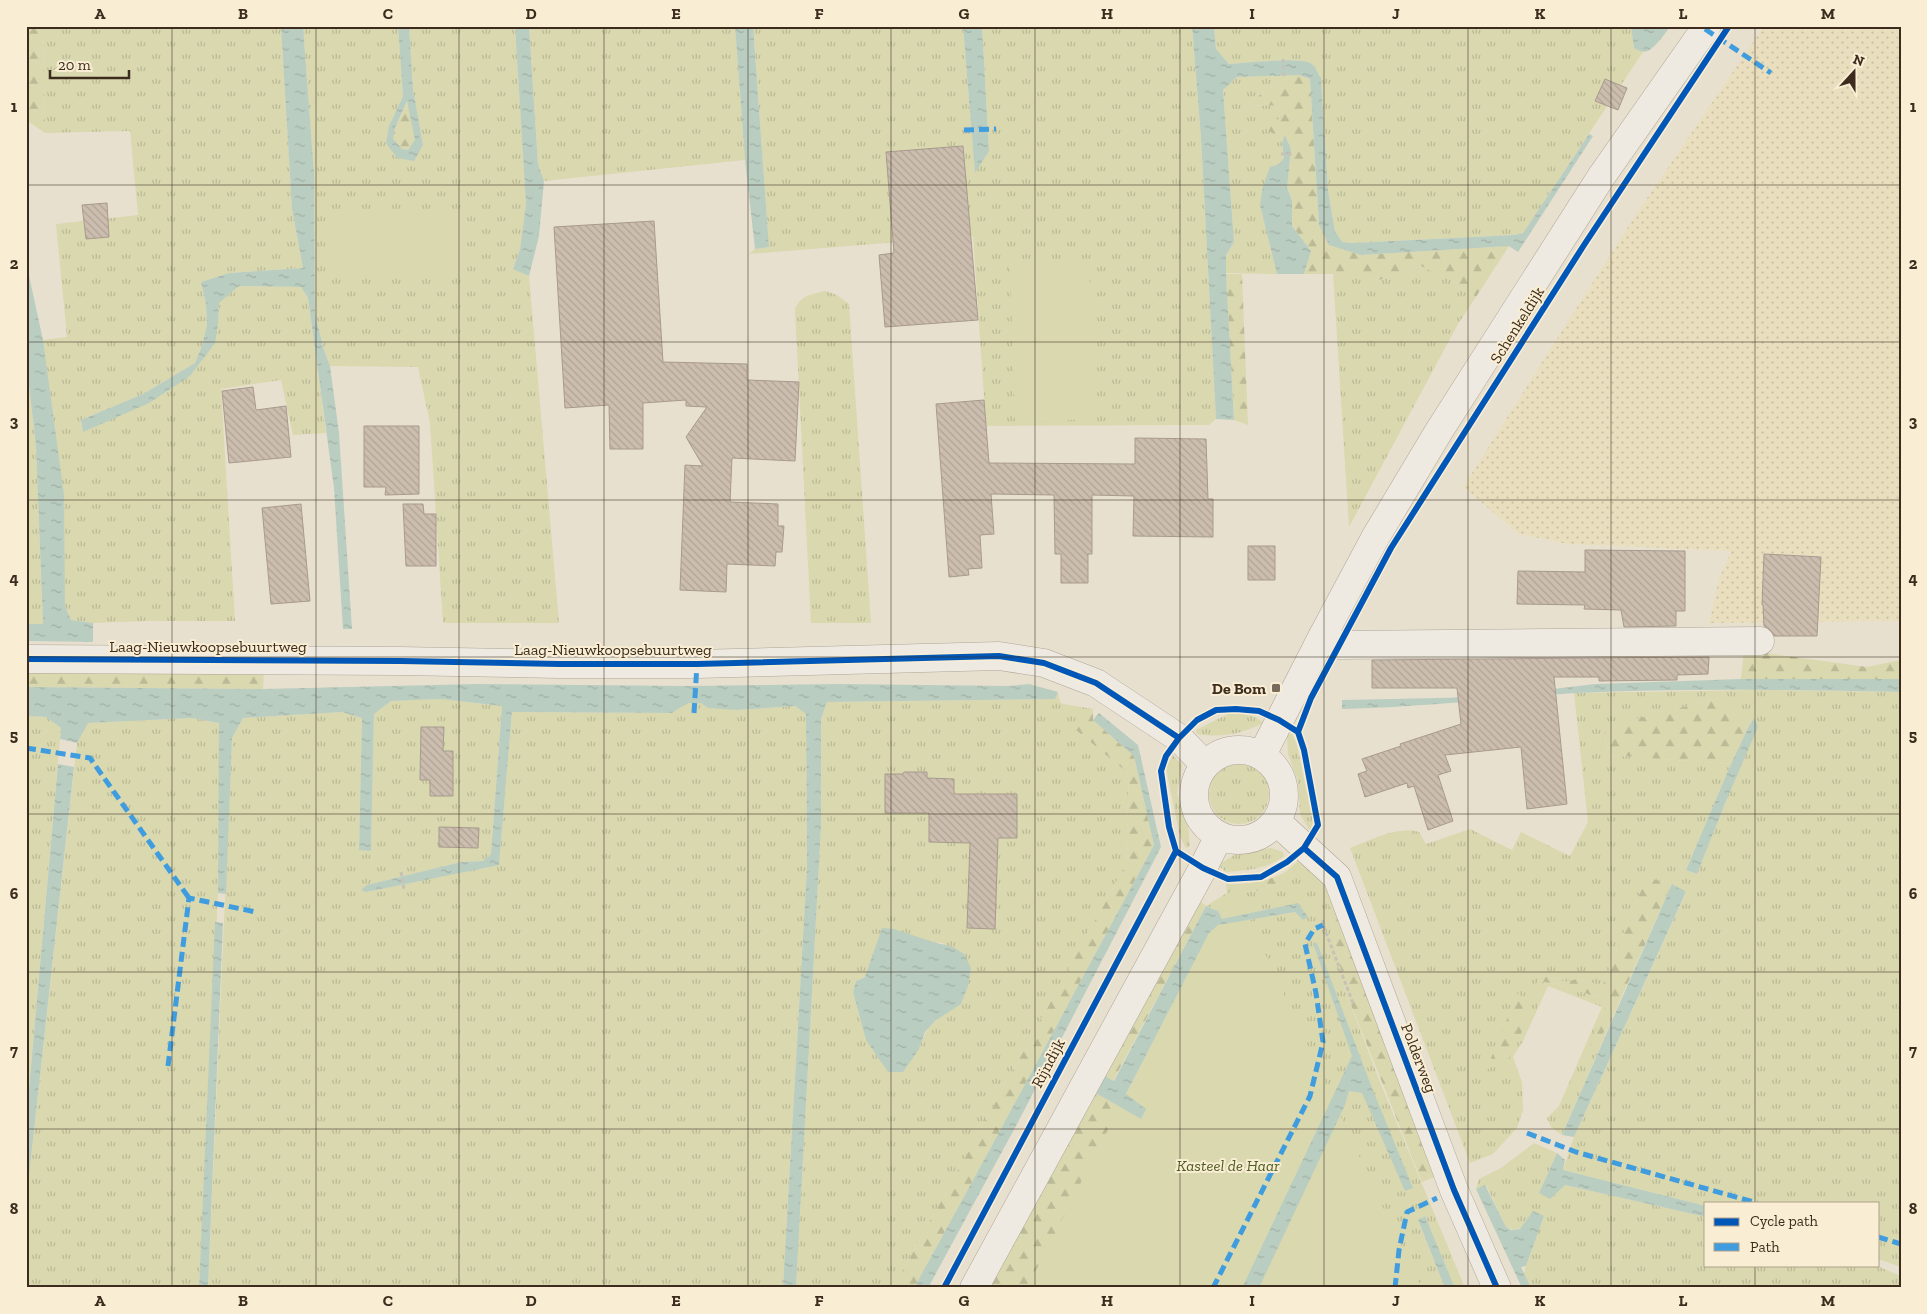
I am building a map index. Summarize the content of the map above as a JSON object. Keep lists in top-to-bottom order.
{
  "streets": {
    "street": ["Schenkeldijk", "Laag-Nieuwkoopsebuurtweg", "Polderweg"],
    "cycle path": ["Rijndijk"]
  },
  "crossings": [
    ["Laag-Nieuwkoopsebuurtweg", "Polderweg"]
  ],
  "parks": ["Kasteel de Haar"],
  "places": {
    "transit": ["De Bom"]
  },
  "legend": ["Cycle path", "Path"],
  "scale_bar": "20 m",
  "north": "top",
  "grid": {
    "columns": [
      "A",
      "B",
      "C",
      "D",
      "E",
      "F",
      "G",
      "H",
      "I",
      "J",
      "K",
      "L",
      "M"
    ],
    "rows": [
      "1",
      "2",
      "3",
      "4",
      "5",
      "6",
      "7",
      "8"
    ]
  }
}
